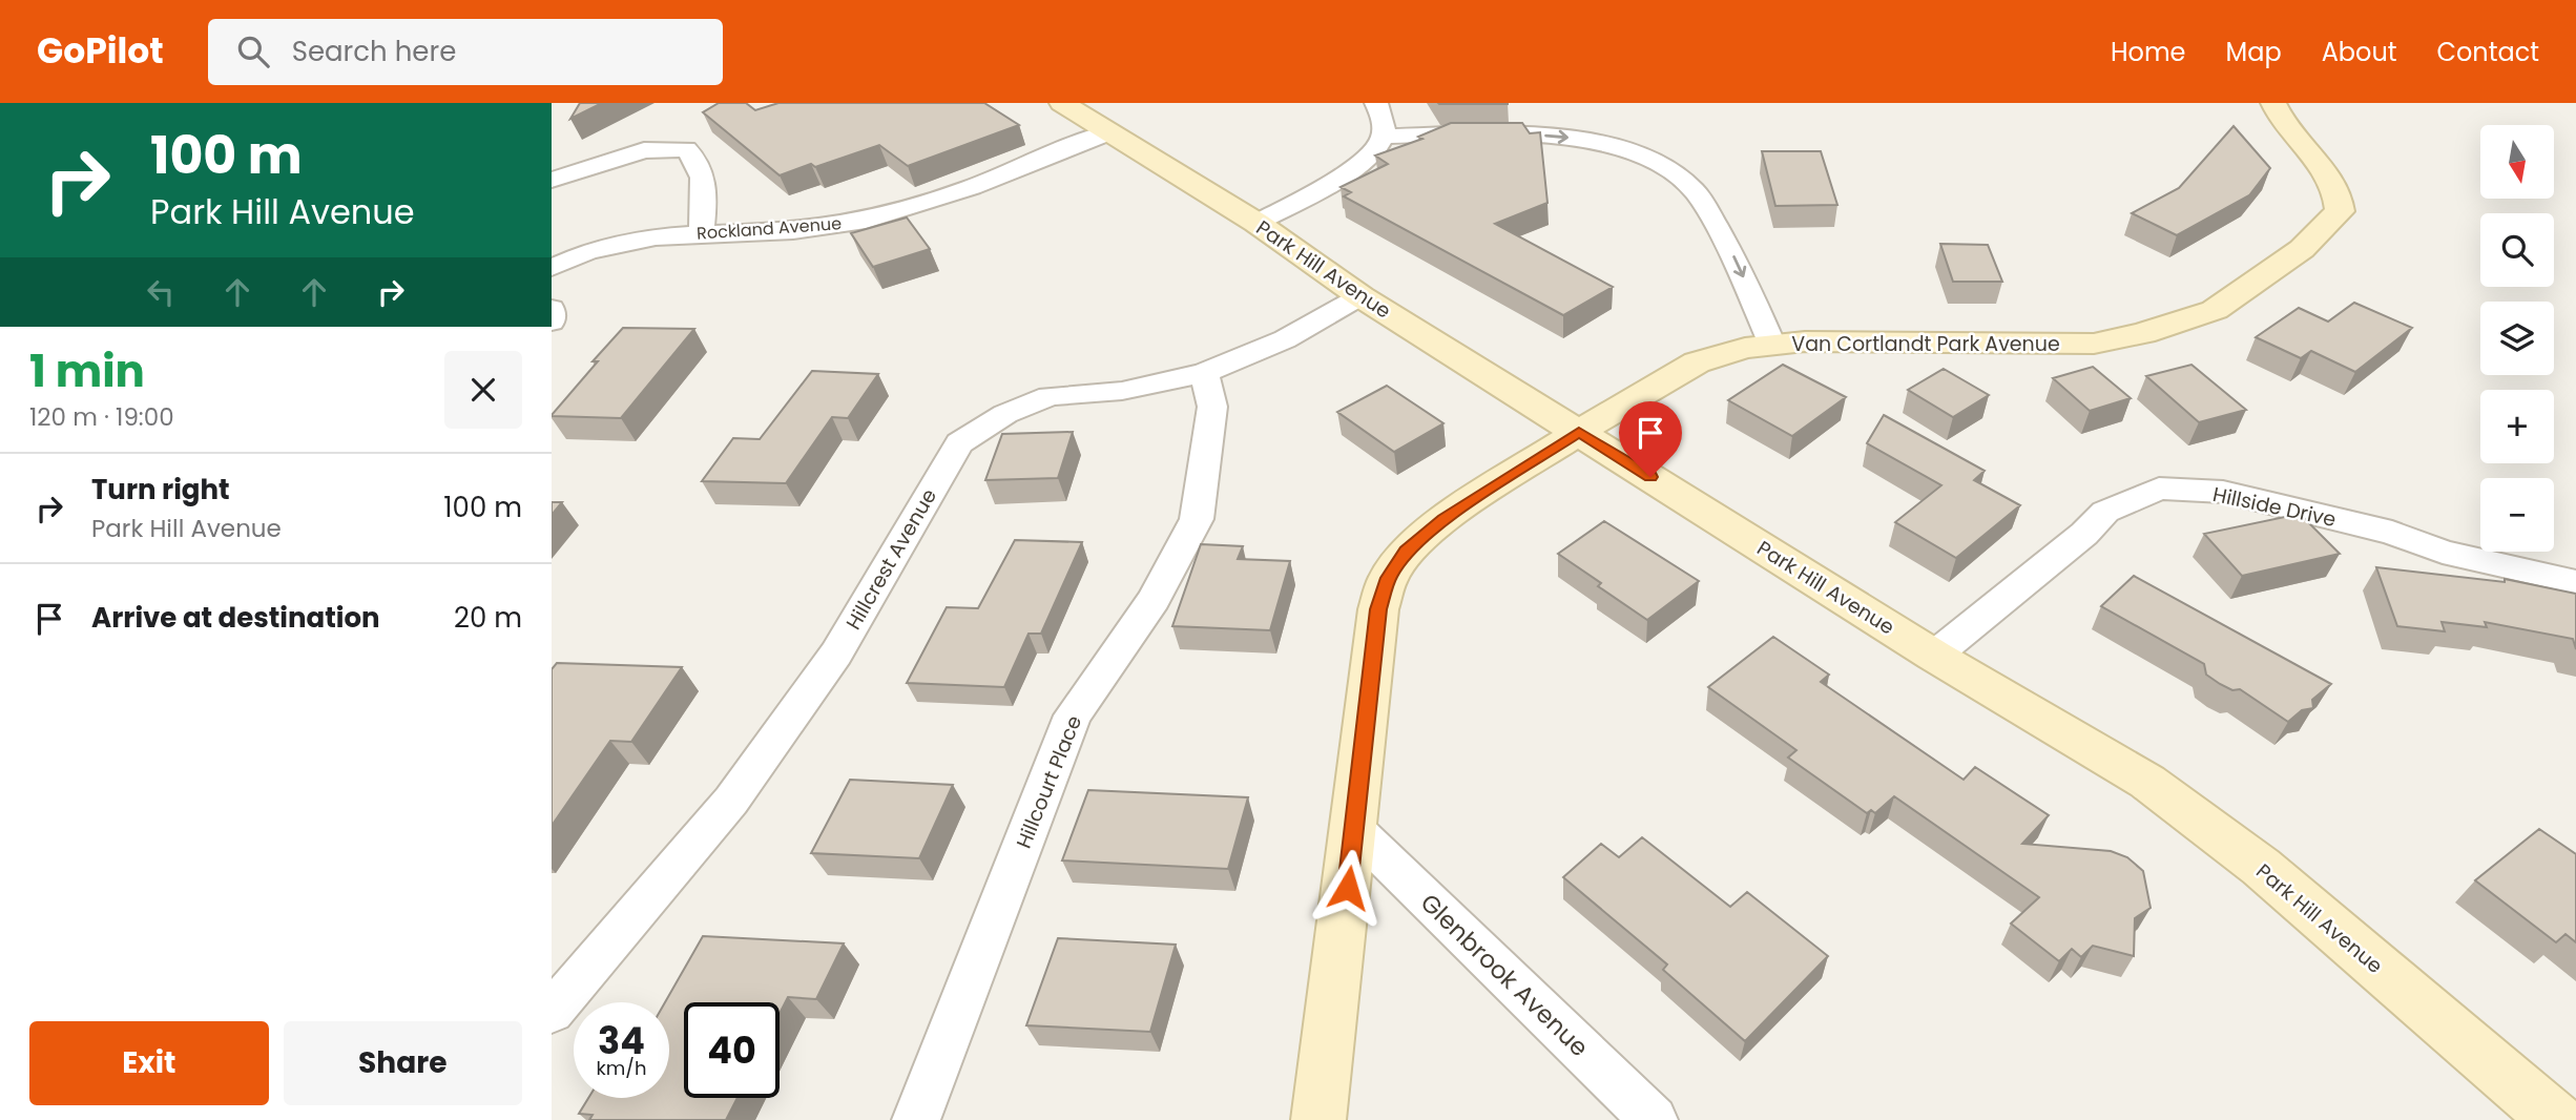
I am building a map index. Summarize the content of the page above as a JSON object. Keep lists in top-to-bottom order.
{
  "streets": {
    "street": [
      "Rockland Avenue",
      "Park Hill Avenue",
      "Van Cortlandt Park Avenue",
      "Hillside Drive",
      "Hillcrest Avenue",
      "Hillcourt Place",
      "Glenbrook Avenue"
    ]
  },
  "crossings": [
    ["Rockland Avenue", "Park Hill Avenue"],
    ["Park Hill Avenue", "Van Cortlandt Park Avenue"],
    ["Park Hill Avenue", "Hillside Drive"],
    ["Park Hill Avenue", "Hillcrest Avenue"],
    ["Van Cortlandt Park Avenue", "Glenbrook Avenue"],
    ["Hillcrest Avenue", "Hillcourt Place"]
  ],
  "north": "bottom",
  "page": {
    "header": "GoPilot",
    "search": "Search here",
    "nav": [
      "Home",
      "Map",
      "About",
      "Contact"
    ],
    "turn": ["100 m", "Park Hill Avenue"],
    "map_buttons": ["+", "−"],
    "heading": ["1 min", "120 m · 19:00"],
    "list": [
      {
        "name": "Turn right",
        "note": "Park Hill Avenue",
        "value": "100 m"
      },
      {
        "name": "Arrive at destination",
        "value": "20 m"
      }
    ],
    "speed": "34 km/h",
    "limit": "40",
    "buttons": ["Exit", "Share"]
  }
}
